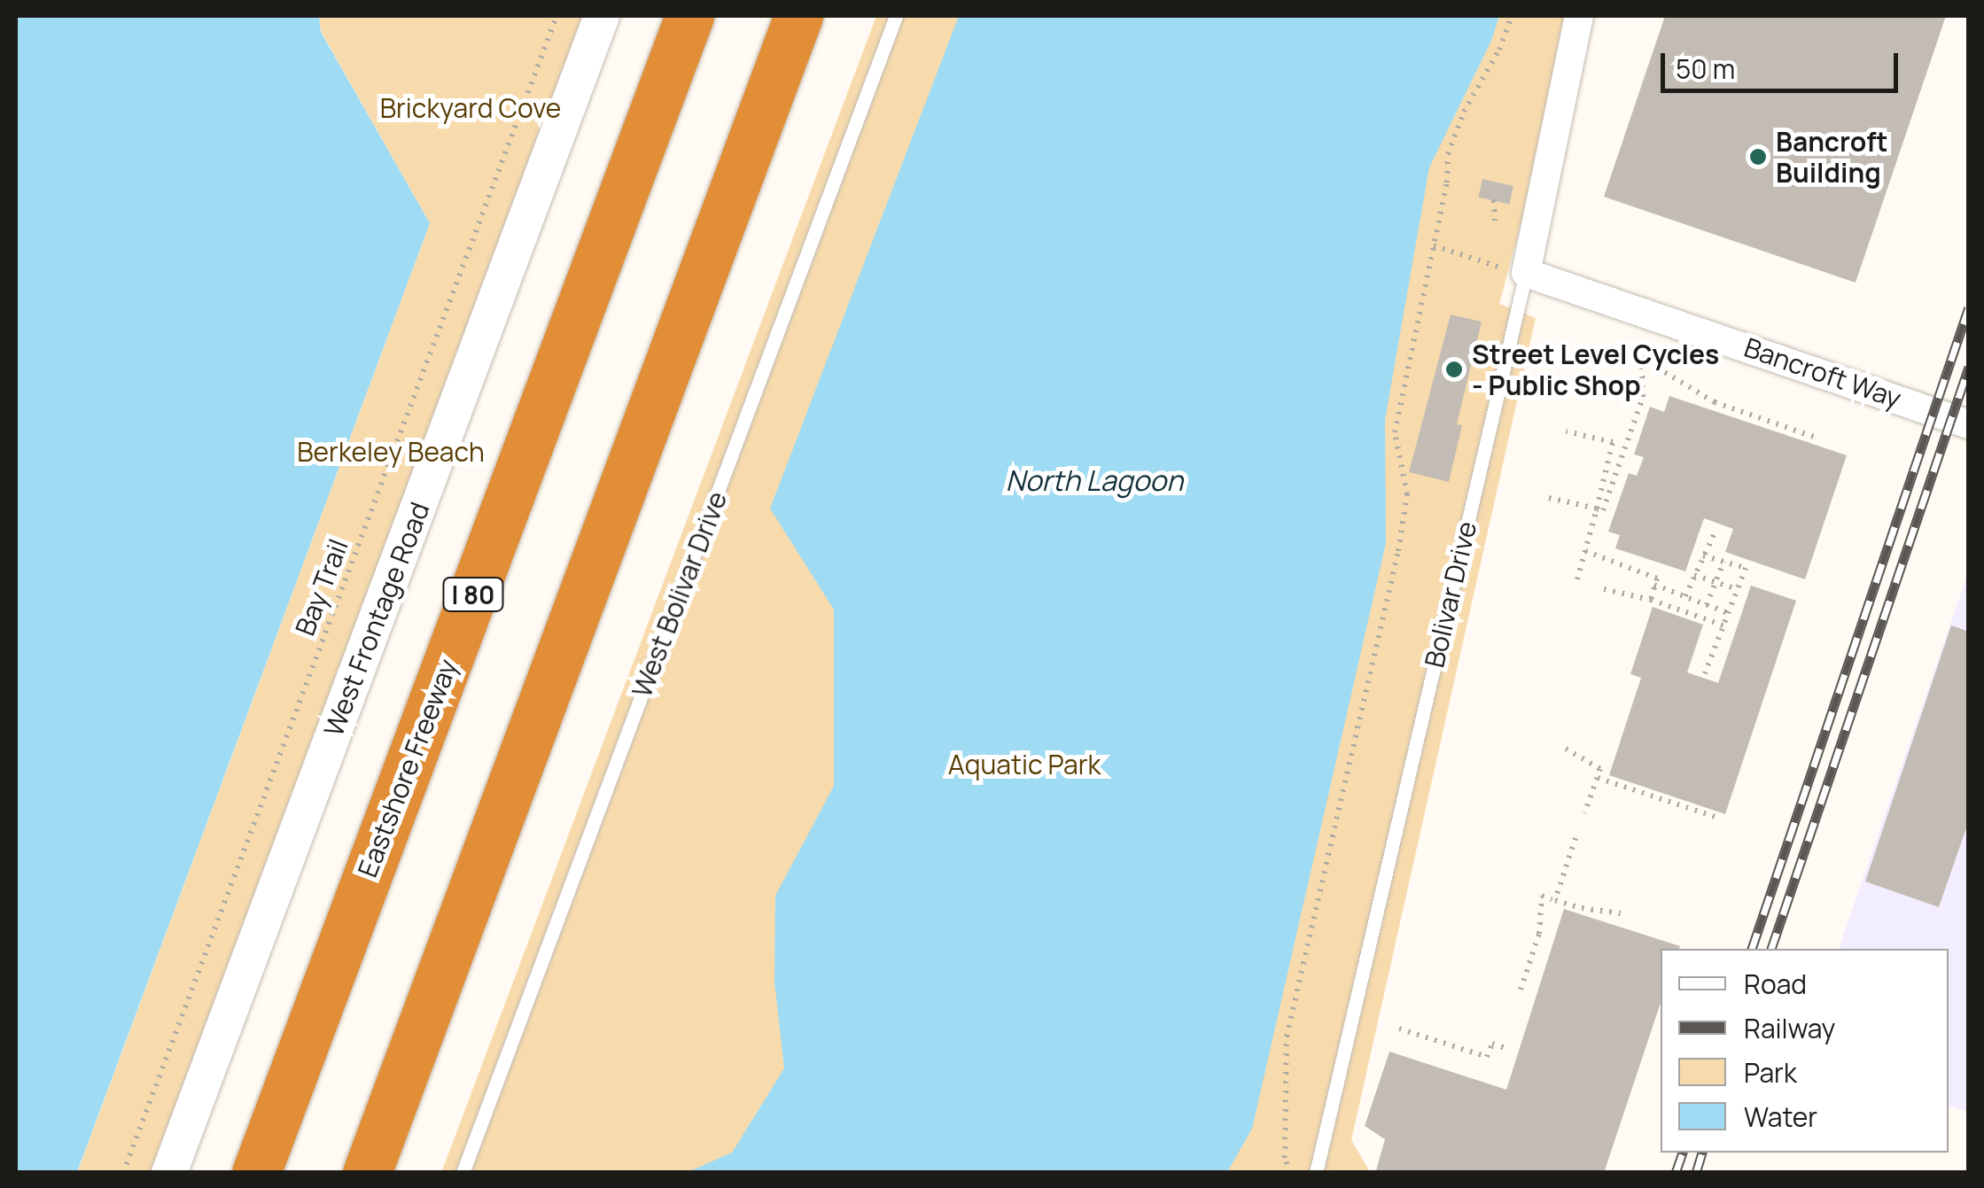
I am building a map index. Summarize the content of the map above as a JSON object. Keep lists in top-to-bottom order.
{
  "streets": {
    "highway": ["I 80", "Eastshore Freeway"],
    "street": ["Bancroft Way", "Bolivar Drive", "West Frontage Road"],
    "lane": ["West Bolivar Drive"],
    "path": ["Bay Trail"]
  },
  "crossings": [
    ["Bancroft Way", "Bolivar Drive"]
  ],
  "water": ["North Lagoon"],
  "parks": ["Brickyard Cove", "Berkeley Beach", "Aquatic Park"],
  "places": ["Bancroft Building", "Street Level Cycles - Public Shop"],
  "legend": [
    "Road",
    "Railway",
    "Park",
    "Water"
  ],
  "scale_bar": "50 m"
}
